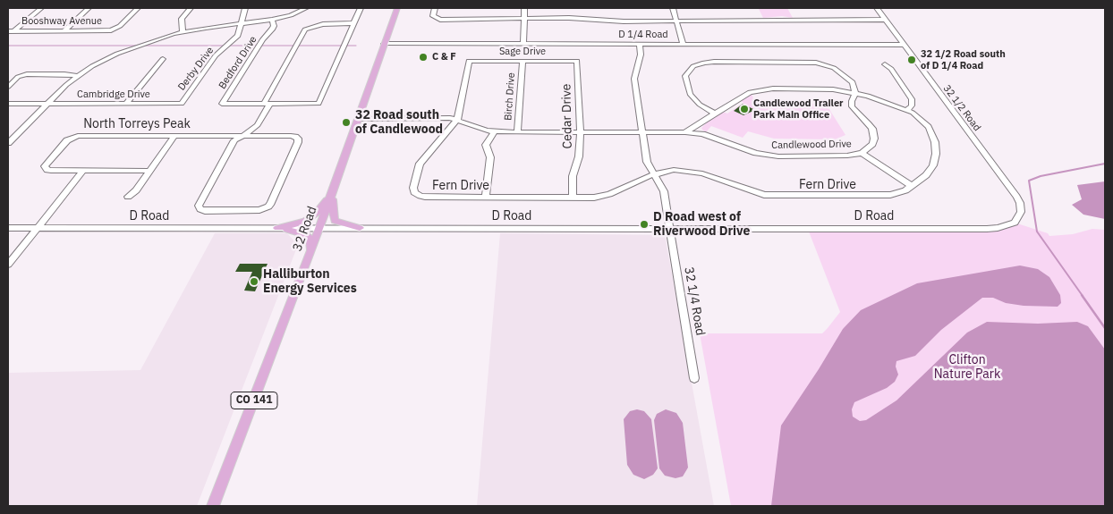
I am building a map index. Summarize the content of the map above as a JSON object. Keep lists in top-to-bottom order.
{
  "streets": {
    "main road": ["32 Road", "CO 141"],
    "street": [
      "Booshway Avenue",
      "D 1/4 Road",
      "Sage Drive",
      "Bedford Drive",
      "Derby Drive",
      "Cambridge Drive",
      "Birch Drive",
      "32 1/2 Road",
      "Cedar Drive",
      "North Torreys Peak",
      "Candlewood Drive",
      "Fern Drive",
      "D Road",
      "32 1/4 Road"
    ]
  },
  "crossings": [
    ["D 1/4 Road", "32 1/2 Road"],
    ["D 1/4 Road", "32 Road"],
    ["D 1/4 Road", "32 1/4 Road"],
    ["Sage Drive", "Birch Drive"],
    ["Sage Drive", "Cedar Drive"],
    ["Derby Drive", "Cambridge Drive"],
    ["Birch Drive", "Candlewood Drive"],
    ["Birch Drive", "Fern Drive"],
    ["32 1/2 Road", "D Road"],
    ["Cedar Drive", "Candlewood Drive"],
    ["Cedar Drive", "Fern Drive"],
    ["Candlewood Drive", "Fern Drive"],
    ["Candlewood Drive", "32 Road"],
    ["Candlewood Drive", "32 1/4 Road"],
    ["Fern Drive", "32 1/4 Road"],
    ["D Road", "32 Road"],
    ["D Road", "32 1/4 Road"]
  ],
  "parks": ["Clifton Nature Park"],
  "places": [
    "C & F",
    "32 1/2 Road south of D 1/4 Road",
    "Candlewood Trailer Park Main Office",
    "32 Road south of Candlewood",
    "D Road west of Riverwood Drive",
    "Halliburton Energy Services"
  ]
}
